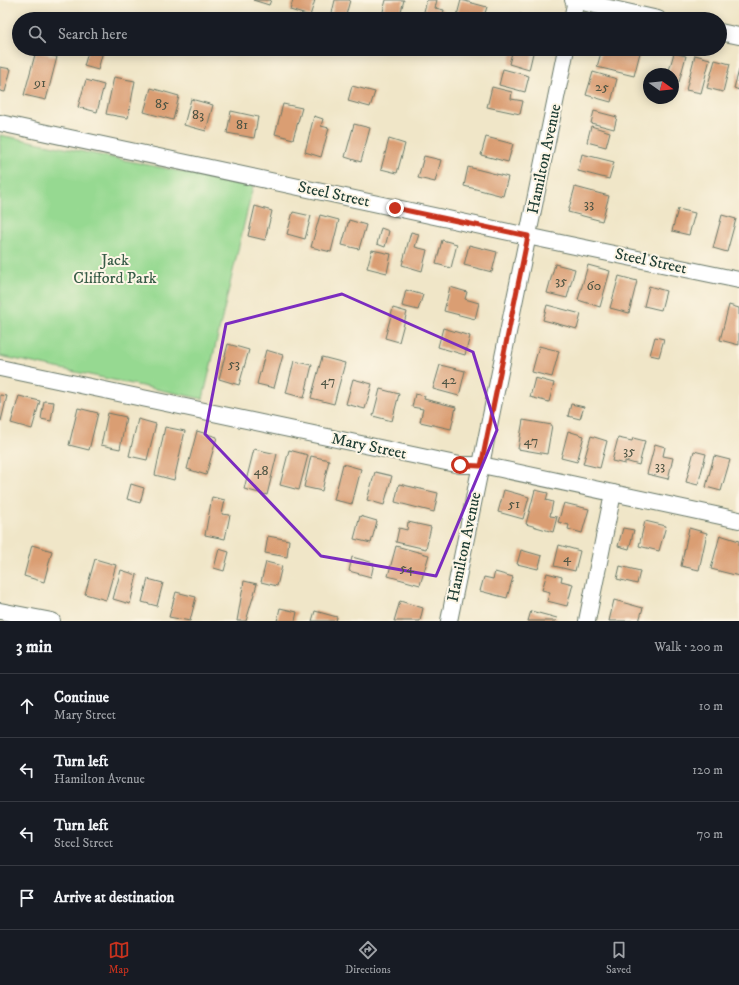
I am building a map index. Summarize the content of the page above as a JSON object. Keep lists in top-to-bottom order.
{
  "streets": {
    "street": ["Hamilton Avenue", "Steel Street", "Mary Street"]
  },
  "crossings": [
    ["Hamilton Avenue", "Steel Street"],
    ["Hamilton Avenue", "Mary Street"]
  ],
  "parks": ["Jack Clifford Park"],
  "house_numbers": [
    "91",
    "25",
    "85",
    "83",
    "81",
    "33",
    "35",
    "60",
    "53",
    "42",
    "47",
    "47",
    "35",
    "33",
    "48",
    "51",
    "4",
    "54"
  ],
  "north": "right",
  "page": {
    "search": "Search here",
    "heading": ["3 min", "Walk · 200 m"],
    "list": [
      ["Continue", "Mary Street", "10 m"],
      ["Turn left", "Hamilton Avenue", "120 m"],
      ["Turn left", "Steel Street", "70 m"],
      "Arrive at destination"
    ],
    "nav": ["Map", "Directions", "Saved"]
  }
}
